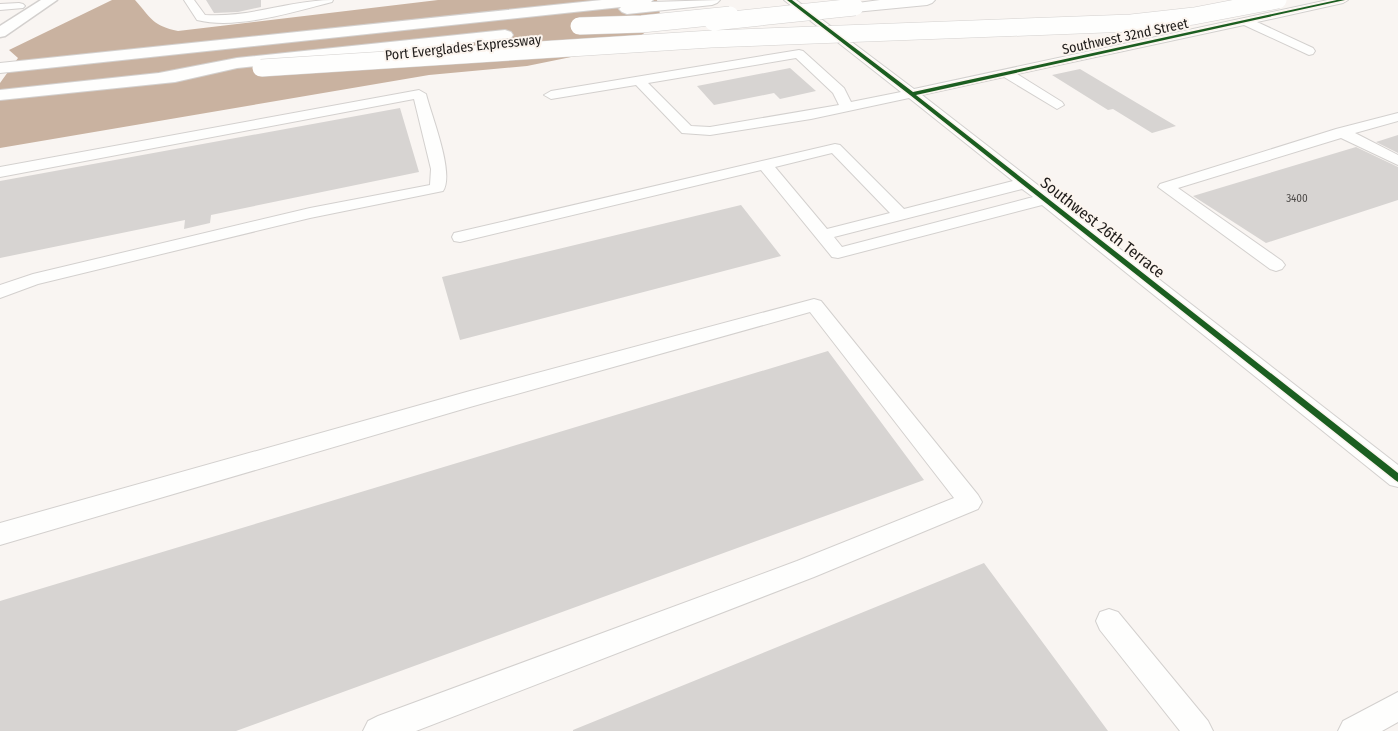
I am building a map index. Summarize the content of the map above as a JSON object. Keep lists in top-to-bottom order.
{
  "streets": {
    "highway": ["Port Everglades Expressway"],
    "street": ["Southwest 32nd Street", "Southwest 26th Terrace"]
  },
  "crossings": [
    ["Southwest 32nd Street", "Southwest 26th Terrace"]
  ],
  "house_numbers": ["3400"]
}
